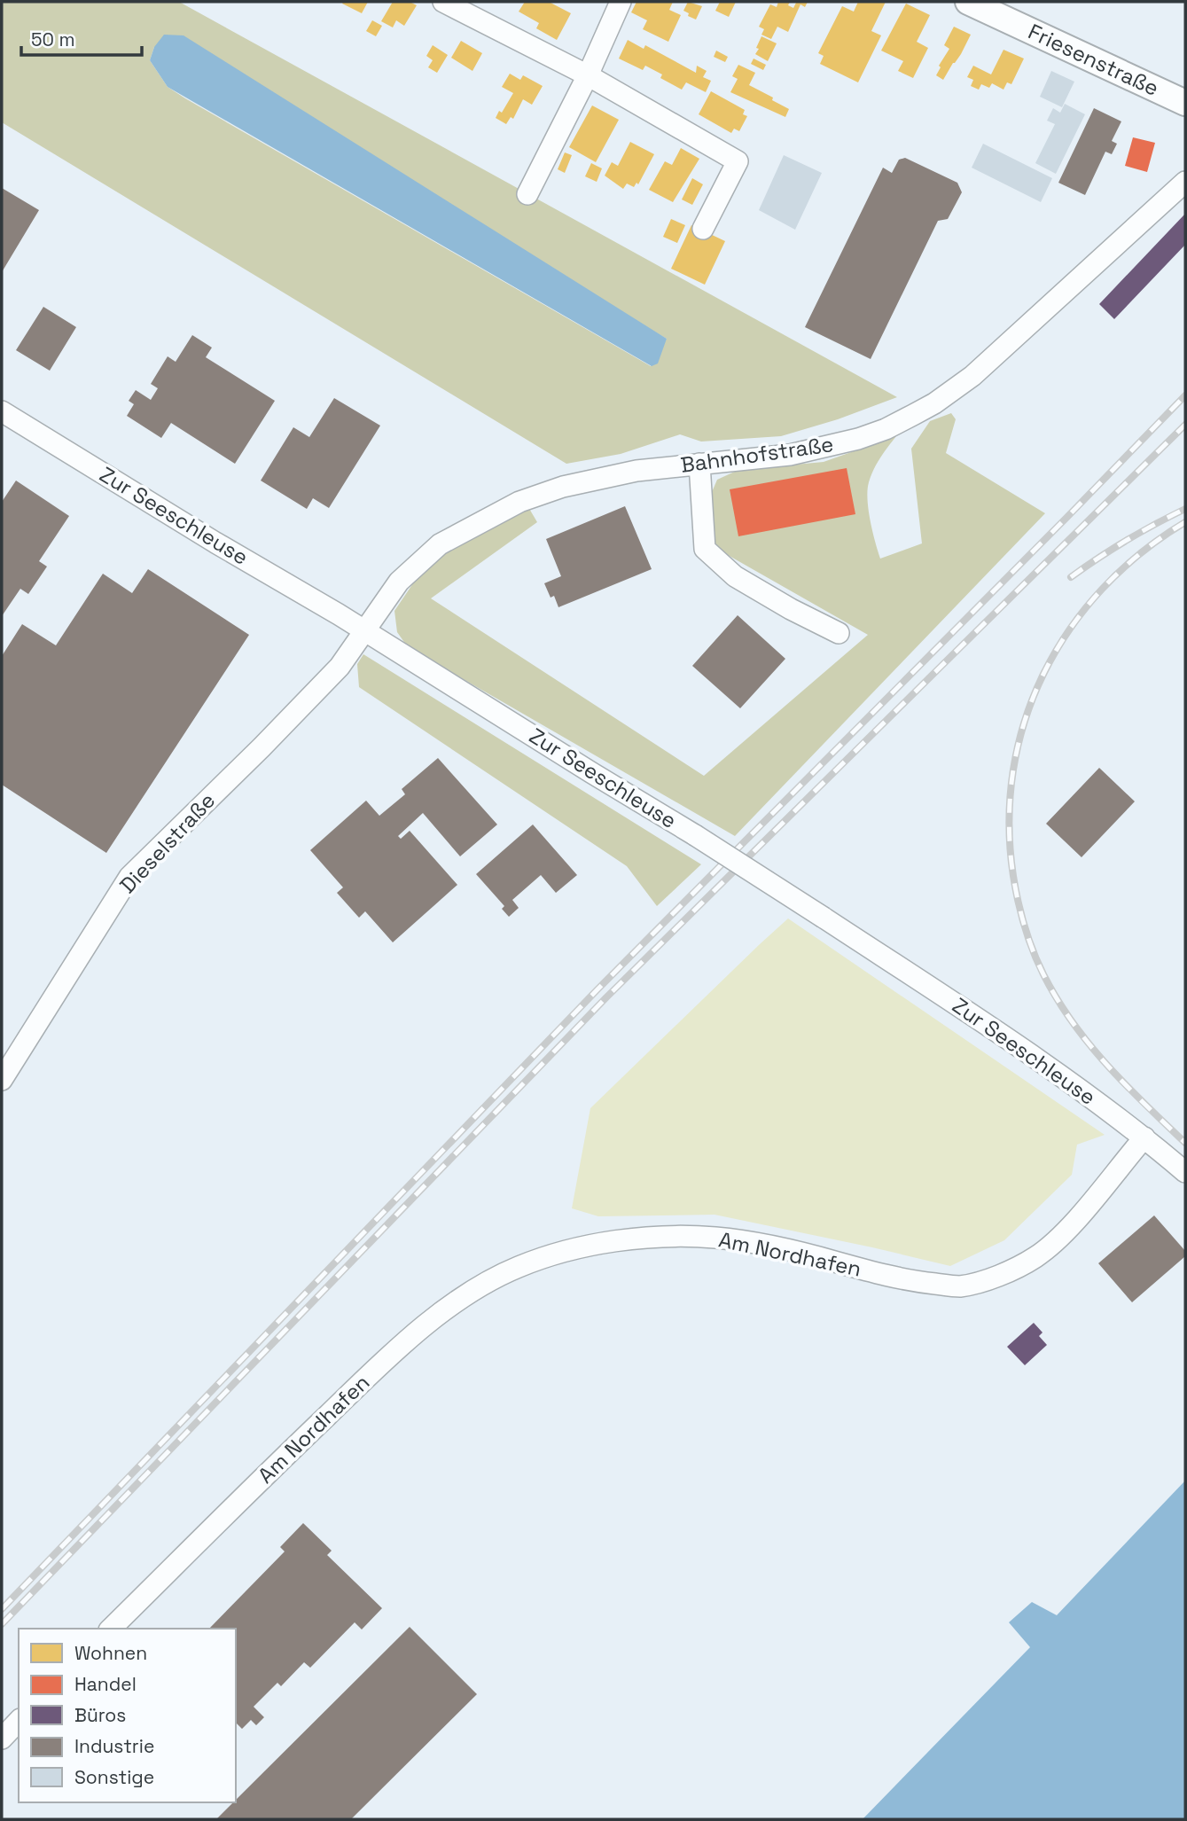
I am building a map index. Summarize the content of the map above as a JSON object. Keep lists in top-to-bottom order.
{
  "streets": {
    "street": [
      "Friesenstraße",
      "Bahnhofstraße",
      "Zur Seeschleuse",
      "Dieselstraße",
      "Am Nordhafen"
    ]
  },
  "crossings": [
    ["Bahnhofstraße", "Zur Seeschleuse"],
    ["Bahnhofstraße", "Dieselstraße"],
    ["Zur Seeschleuse", "Dieselstraße"],
    ["Zur Seeschleuse", "Am Nordhafen"]
  ],
  "legend": [
    "Wohnen",
    "Handel",
    "Büros",
    "Industrie",
    "Sonstige"
  ],
  "scale_bar": "50 m"
}
